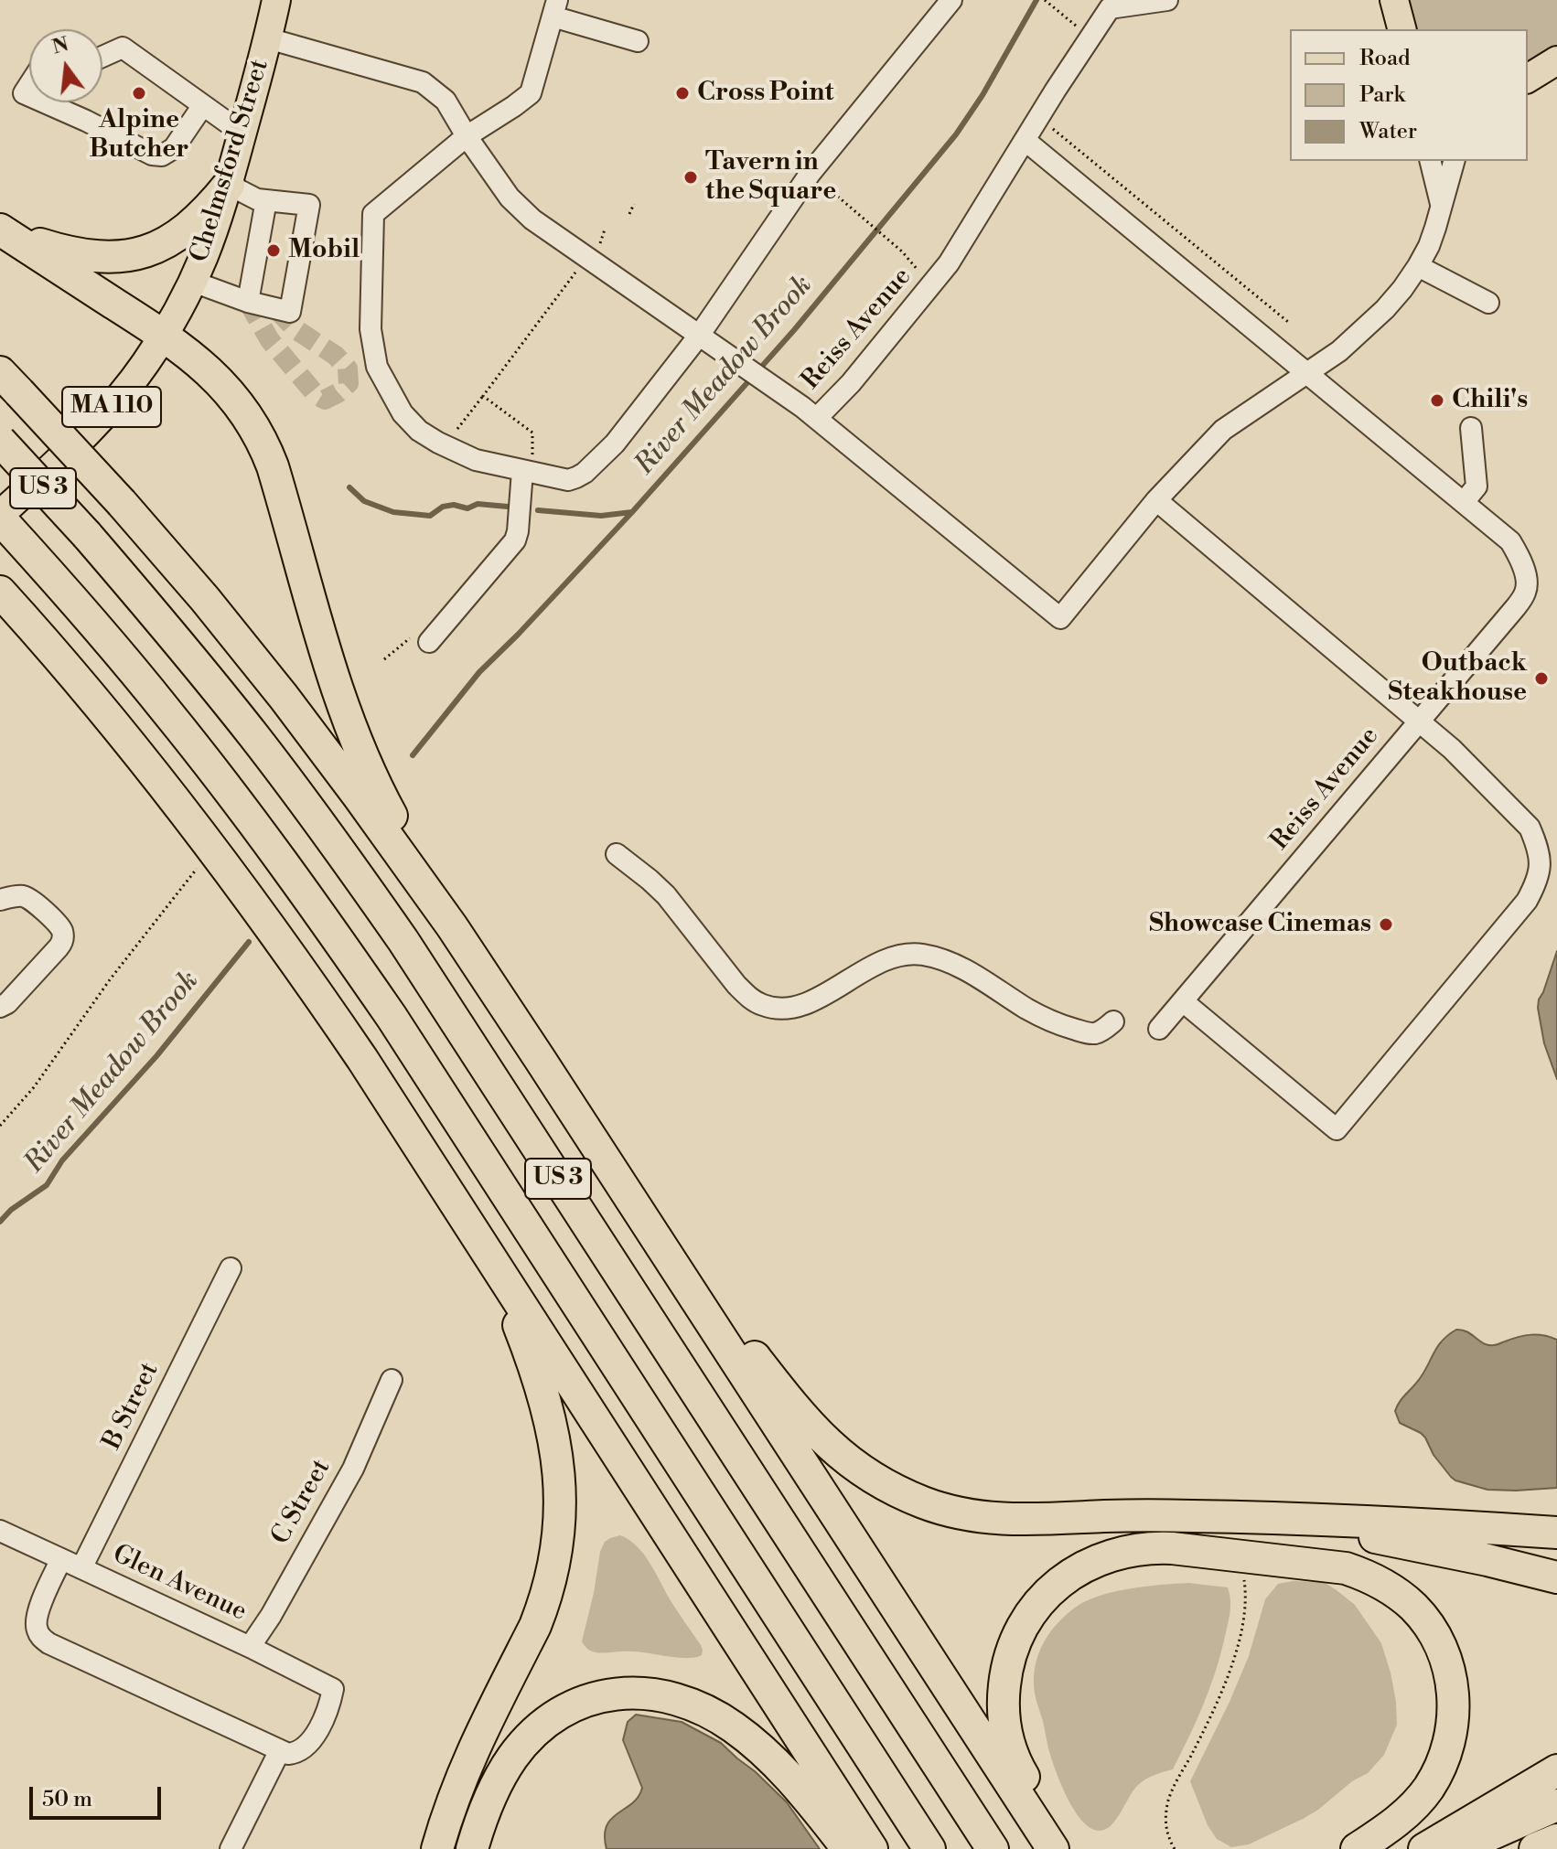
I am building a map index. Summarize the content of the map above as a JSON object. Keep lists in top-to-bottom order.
{
  "streets": {
    "highway": ["US 3"],
    "main road": ["Chelmsford Street", "MA 110"],
    "street": [
      "Reiss Avenue",
      "B Street",
      "C Street",
      "Glen Avenue"
    ]
  },
  "crossings": [
    ["Chelmsford Street", "US 3"],
    ["B Street", "Glen Avenue"],
    ["C Street", "Glen Avenue"]
  ],
  "water": ["River Meadow Brook"],
  "places": [
    "Alpine Butcher",
    "Cross Point",
    "Tavern in the Square",
    "Mobil",
    "Chili's",
    "Outback Steakhouse",
    "Showcase Cinemas"
  ],
  "legend": ["Road", "Park", "Water"],
  "scale_bar": "50 m",
  "north": "top"
}
